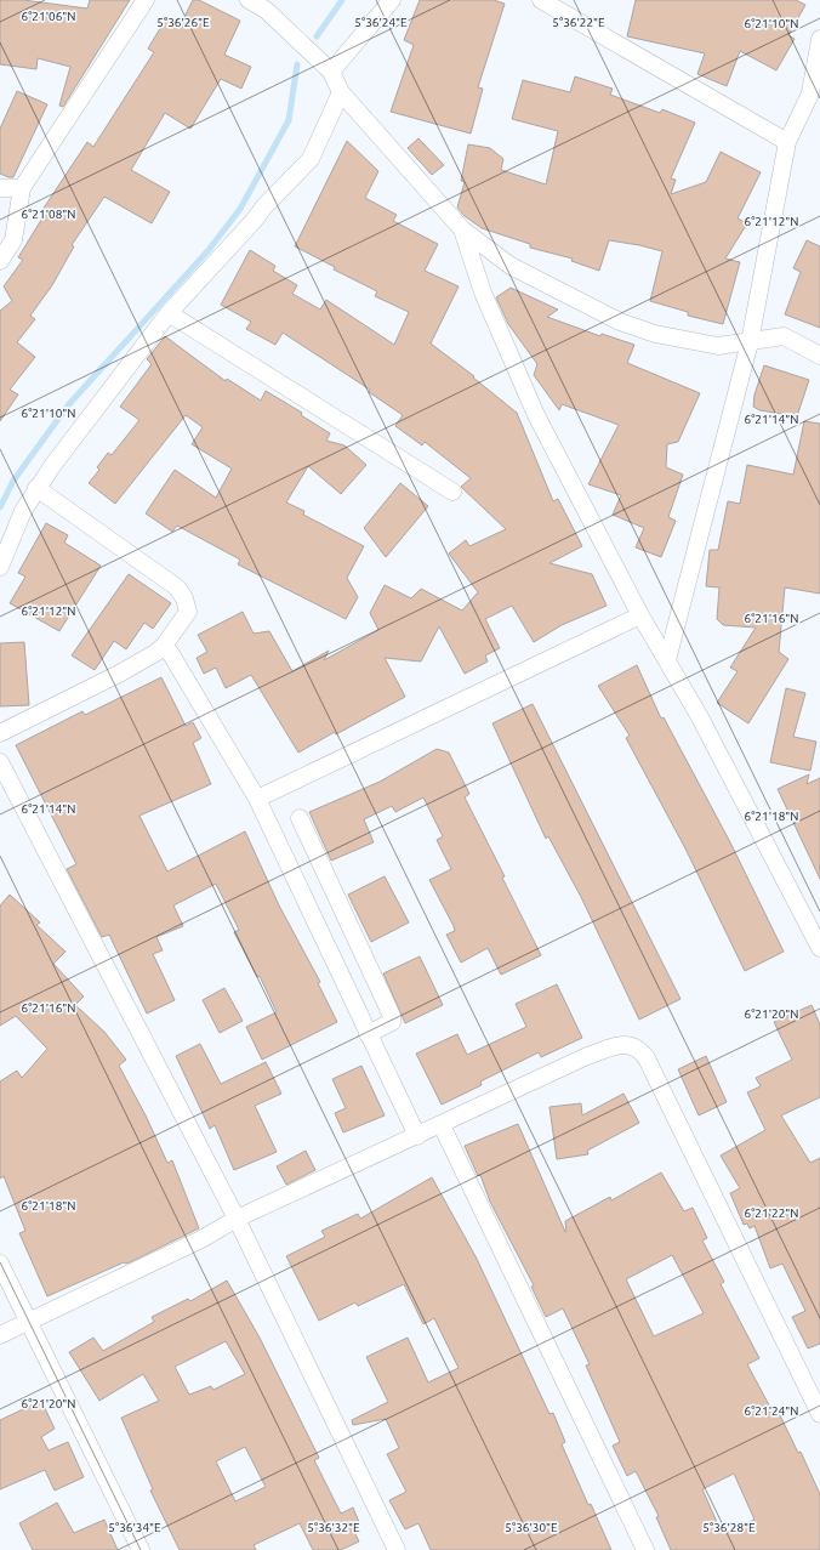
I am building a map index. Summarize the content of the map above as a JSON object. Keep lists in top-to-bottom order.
{
  "coordinates": [
    "6°21'06\"N",
    "5°36'24\"E",
    "5°36'22\"E",
    "5°36'26\"E",
    "6°21'10\"N",
    "6°21'08\"N",
    "6°21'12\"N",
    "6°21'14\"N",
    "6°21'16\"N",
    "6°21'18\"N",
    "6°21'20\"N",
    "6°21'22\"N",
    "6°21'24\"N",
    "5°36'34\"E",
    "5°36'32\"E",
    "5°36'30\"E",
    "5°36'28\"E"
  ]
}
